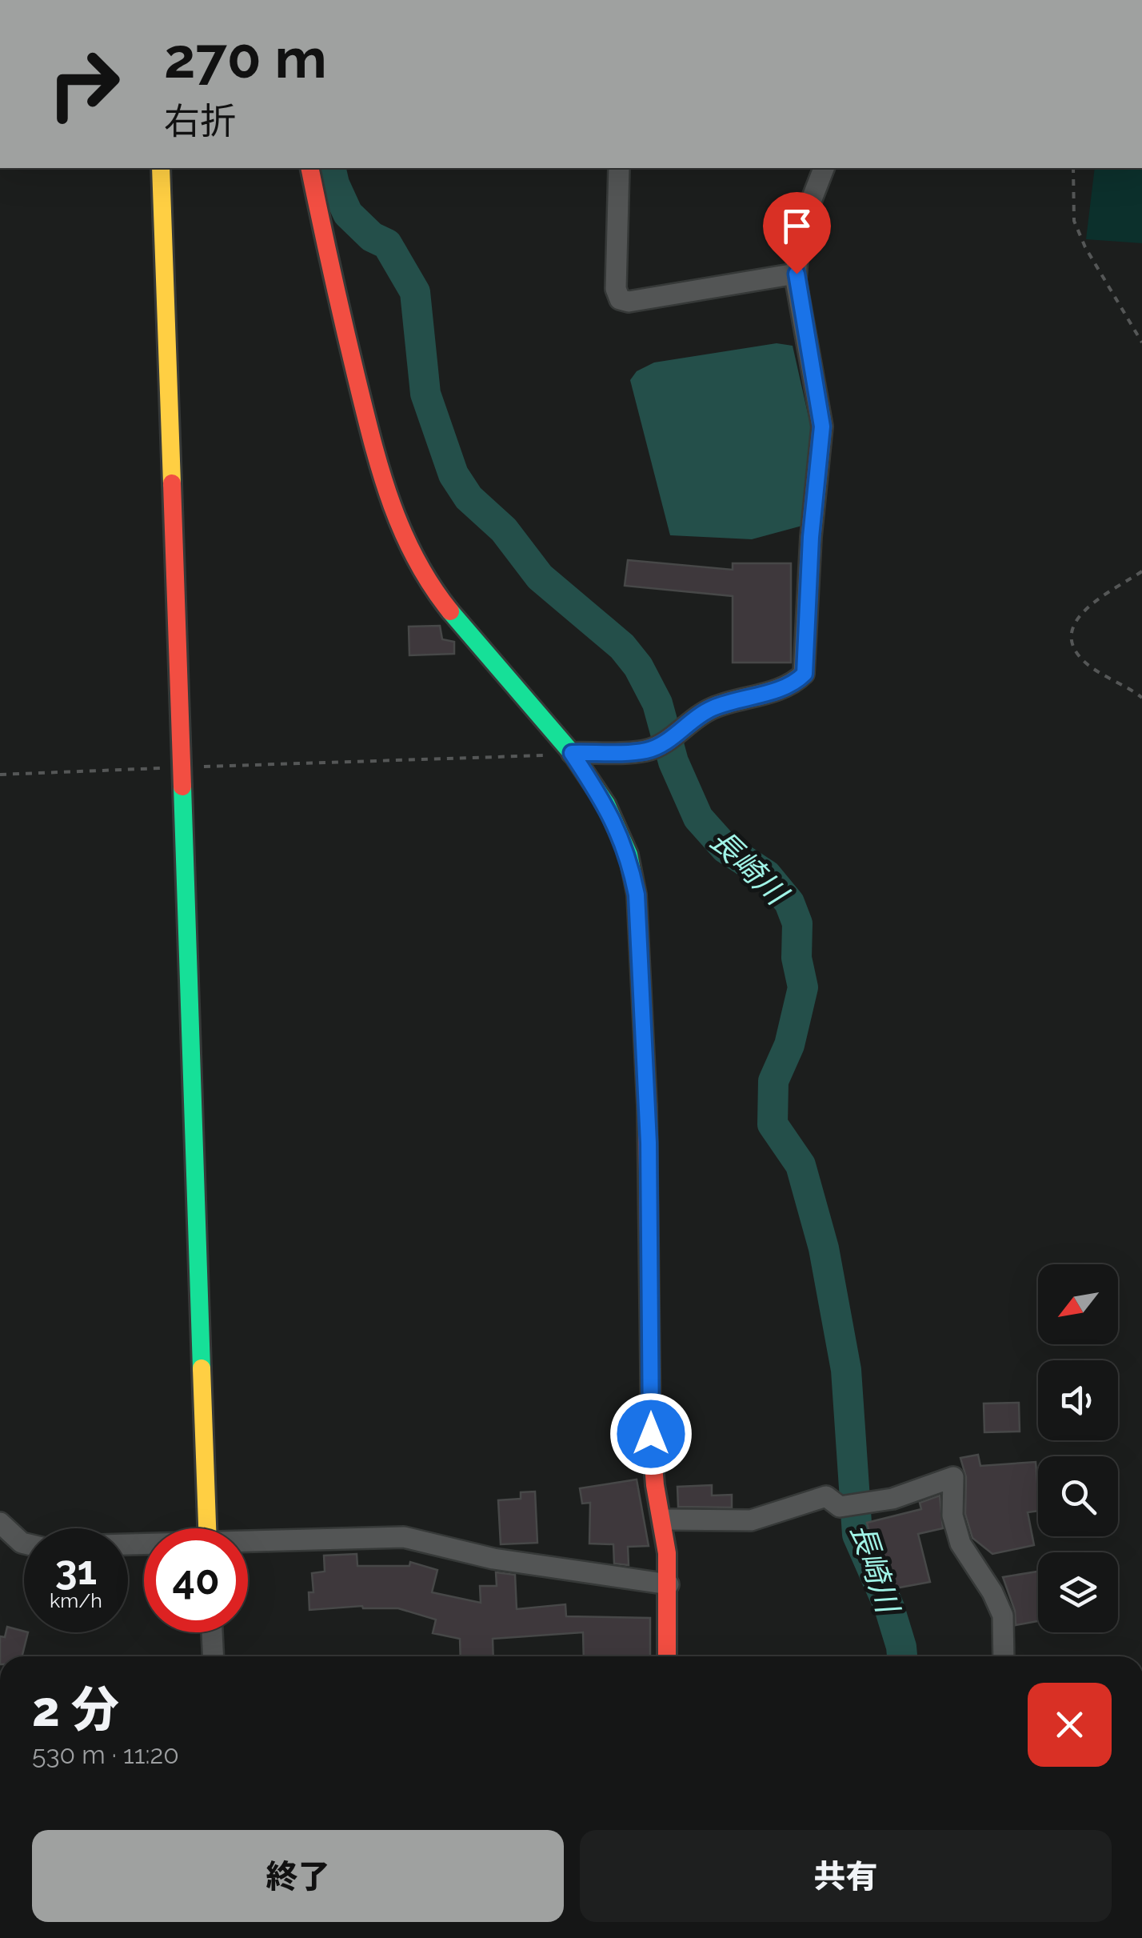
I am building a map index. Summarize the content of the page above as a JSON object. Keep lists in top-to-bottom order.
{
  "water": ["長崎川"],
  "north": "bottom left",
  "page": {
    "turn": ["270 m", "右折"],
    "speed": "31 km/h",
    "limit": "40",
    "heading": ["2 分", "530 m · 11:20"],
    "buttons": ["終了", "共有"]
  }
}
